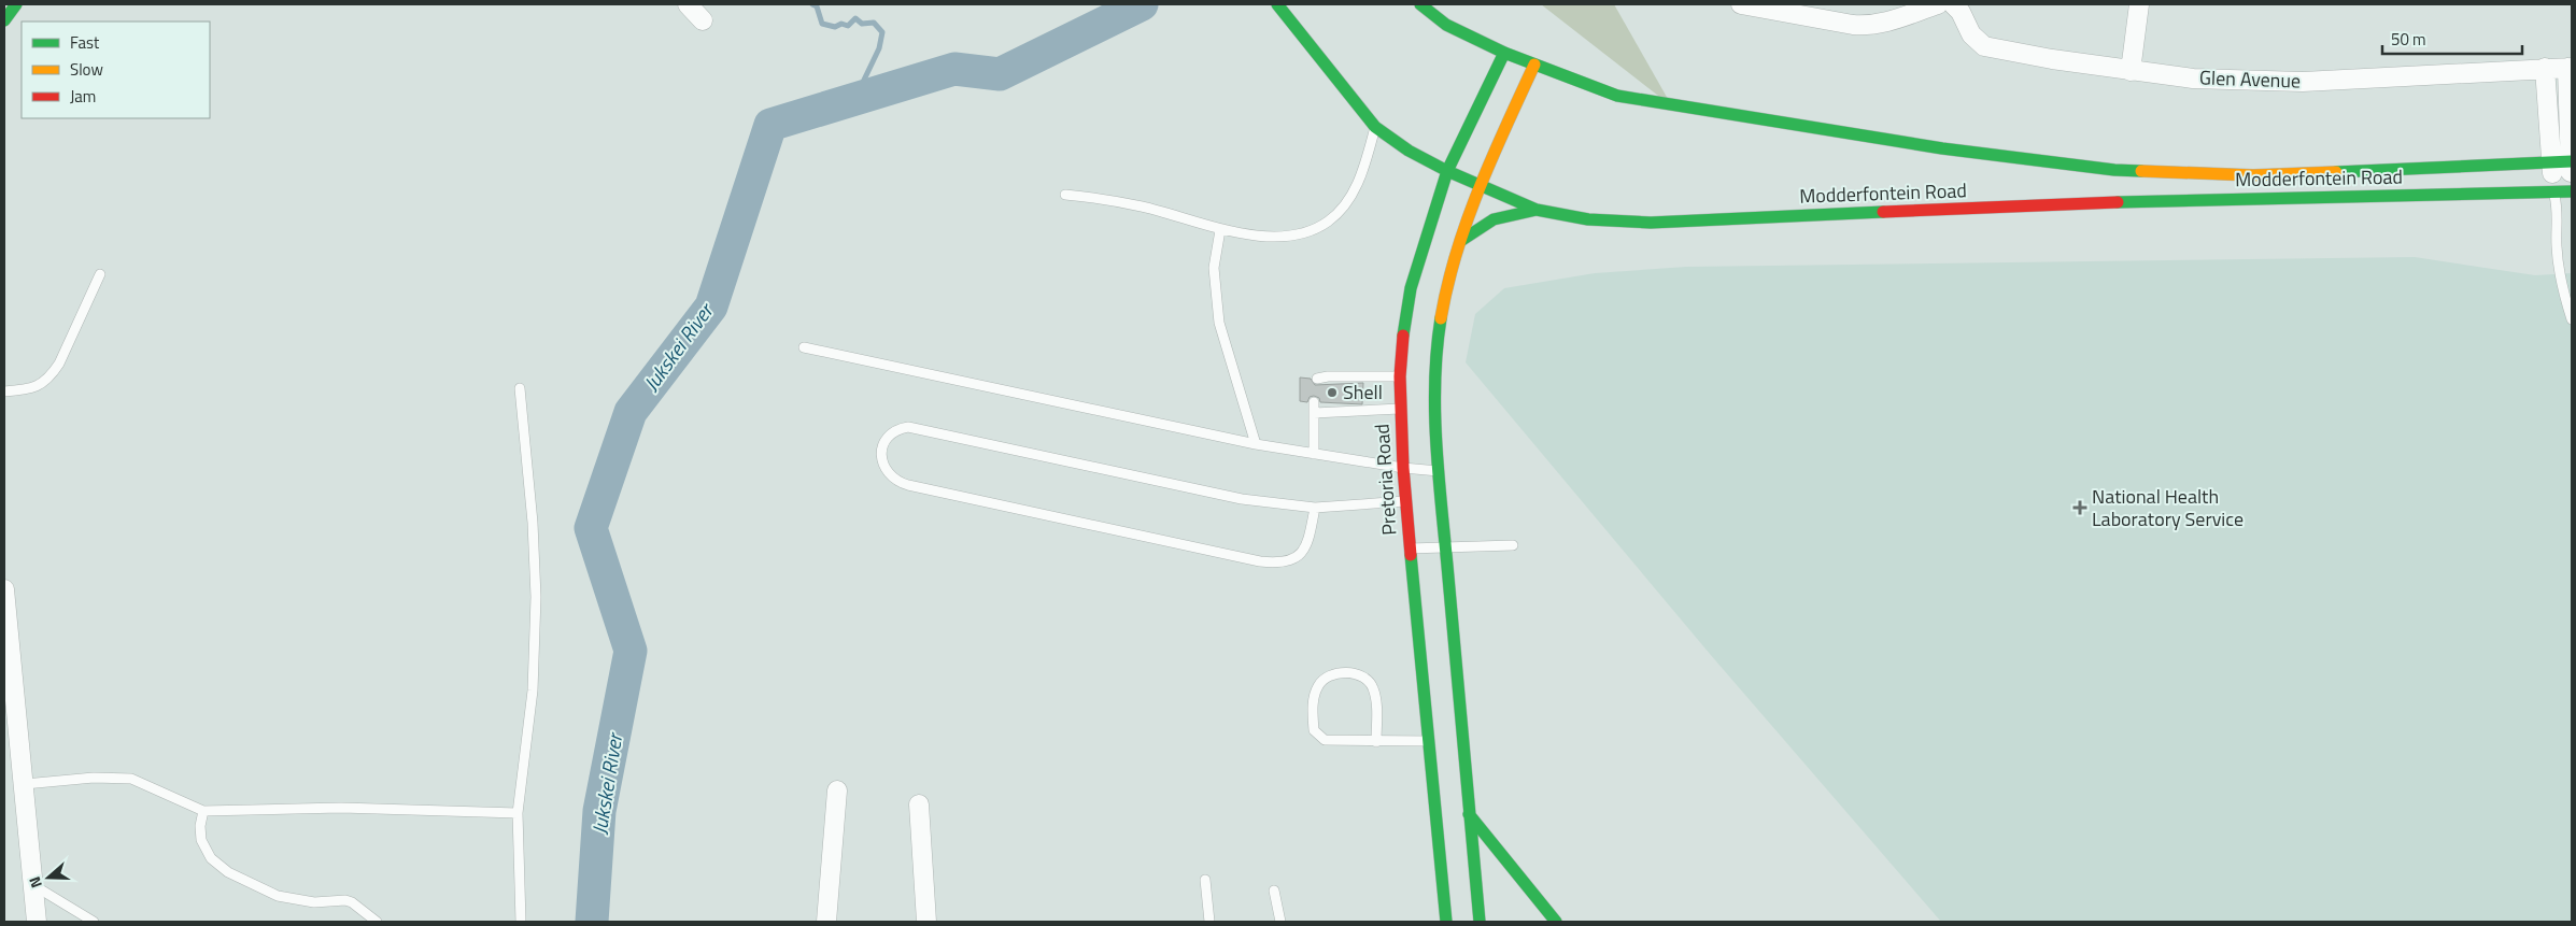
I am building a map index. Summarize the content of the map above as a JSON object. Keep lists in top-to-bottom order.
{
  "streets": {
    "main road": ["Modderfontein Road", "Pretoria Road"],
    "street": ["Glen Avenue"]
  },
  "crossings": [
    ["Modderfontein Road", "Pretoria Road"]
  ],
  "water": ["Jukskei River"],
  "places": {
    "other": ["Shell"],
    "health": ["National Health Laboratory Service"]
  },
  "legend": ["Fast", "Slow", "Jam"],
  "scale_bar": "50 m",
  "north": "left"
}
